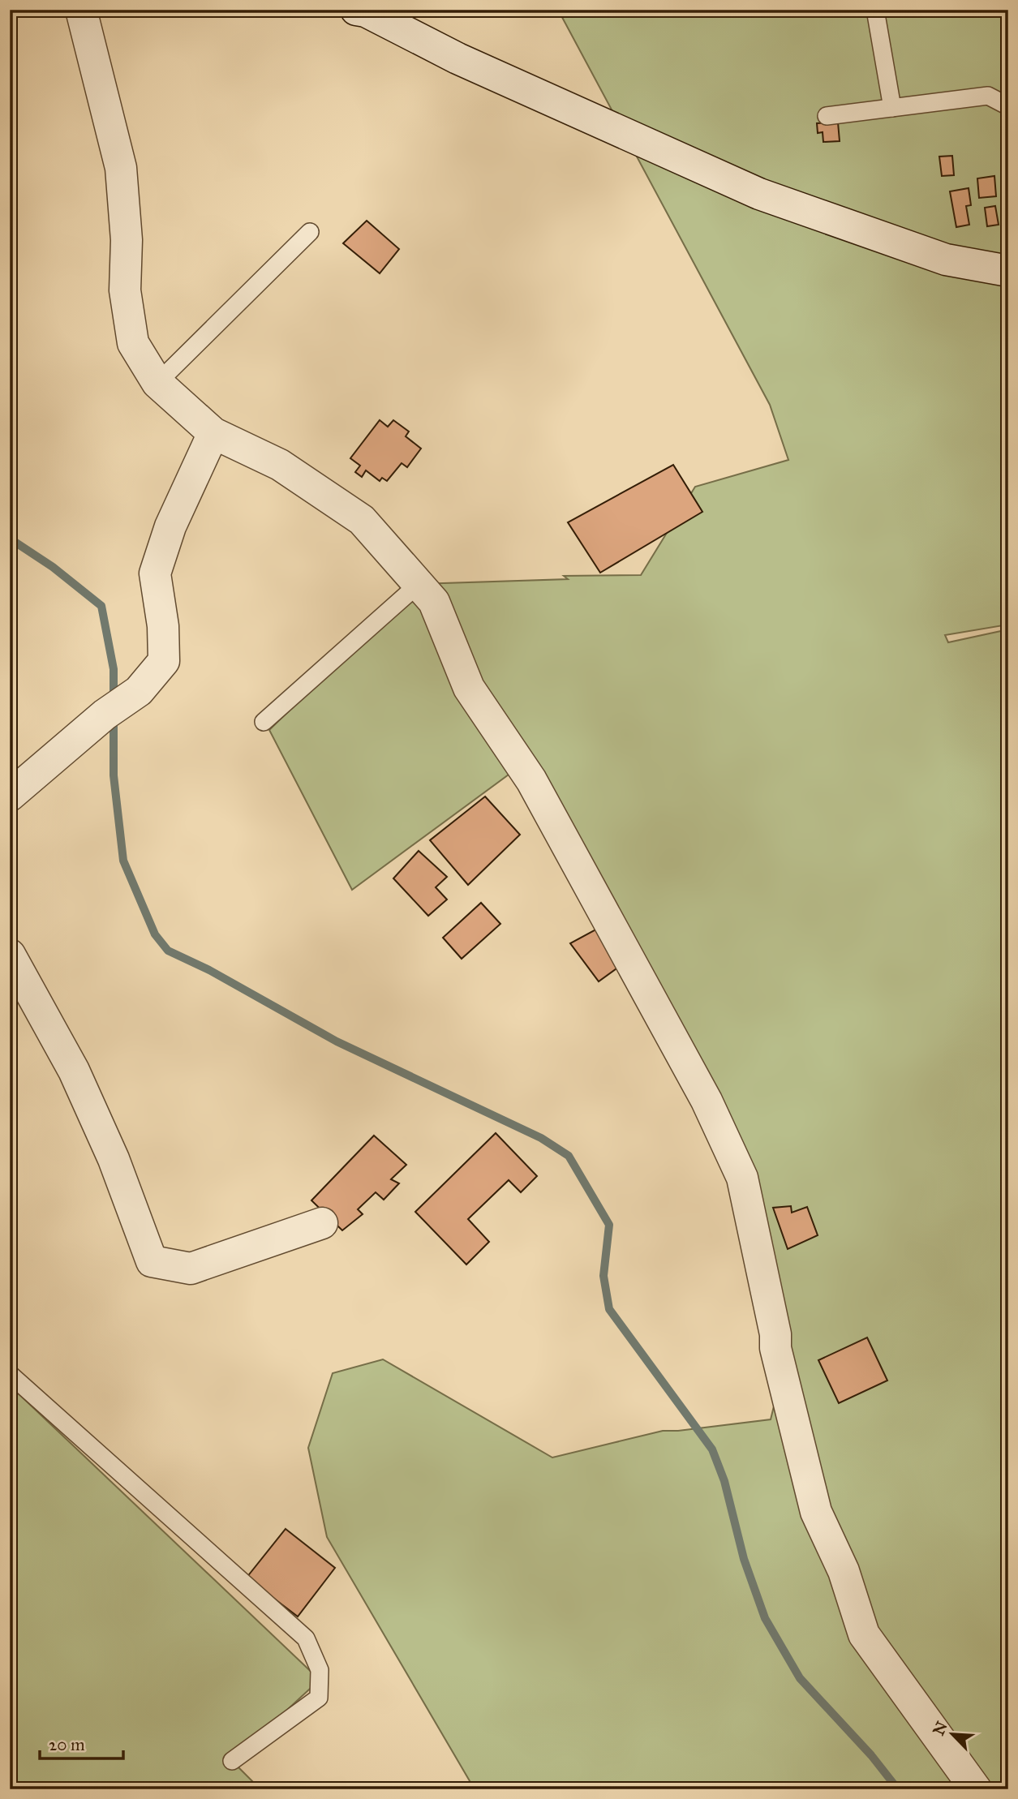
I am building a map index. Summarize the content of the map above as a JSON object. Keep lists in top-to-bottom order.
{
  "scale_bar": "20 m",
  "north": "top left"
}
